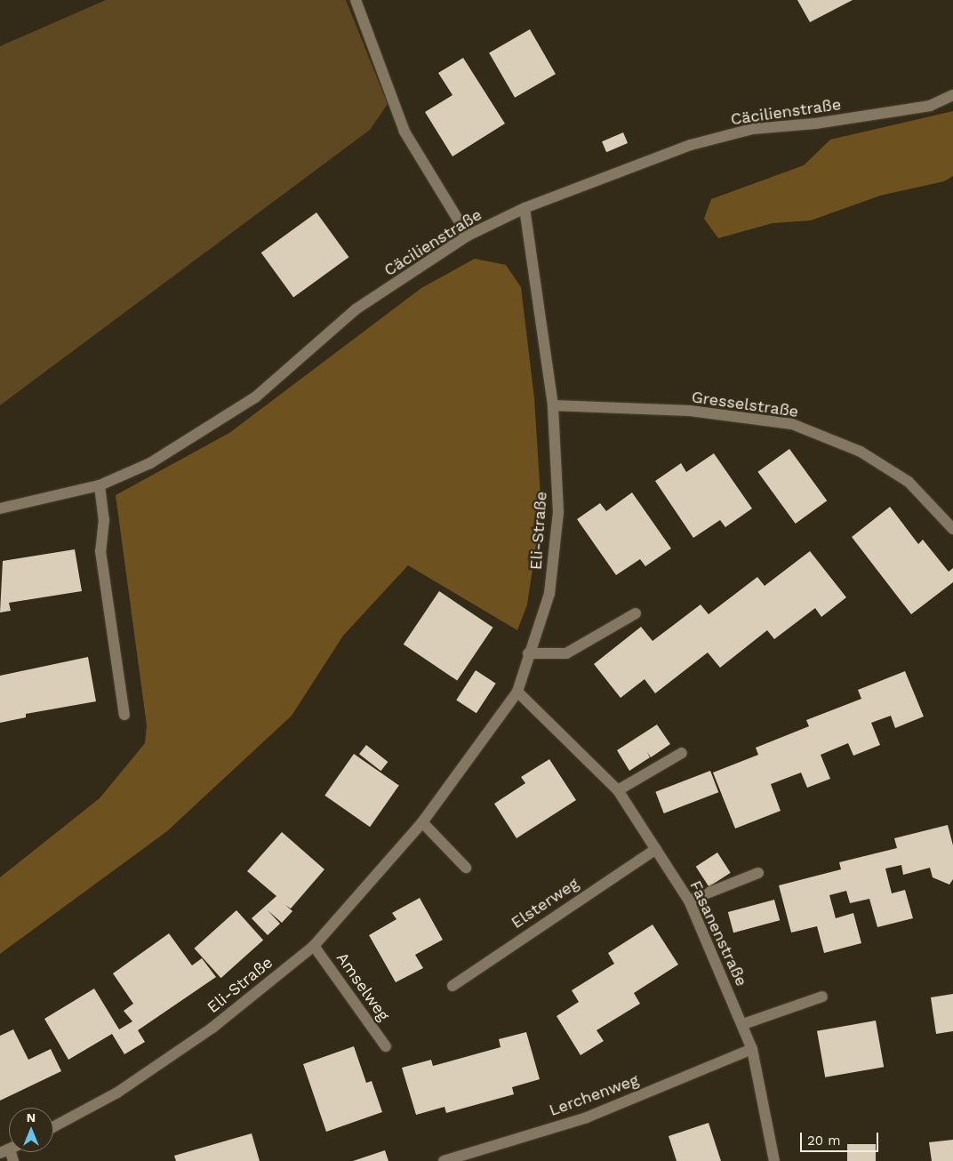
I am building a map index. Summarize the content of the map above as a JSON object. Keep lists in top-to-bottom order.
{
  "streets": {
    "street": [
      "Cäcilienstraße",
      "Gresselstraße",
      "Eli-Straße",
      "Elsterweg",
      "Fasanenstraße",
      "Amselweg",
      "Lerchenweg"
    ]
  },
  "crossings": [
    ["Cäcilienstraße", "Eli-Straße"],
    ["Gresselstraße", "Eli-Straße"],
    ["Eli-Straße", "Fasanenstraße"],
    ["Eli-Straße", "Amselweg"],
    ["Elsterweg", "Fasanenstraße"],
    ["Fasanenstraße", "Lerchenweg"]
  ],
  "scale_bar": "20 m",
  "north": "top"
}
